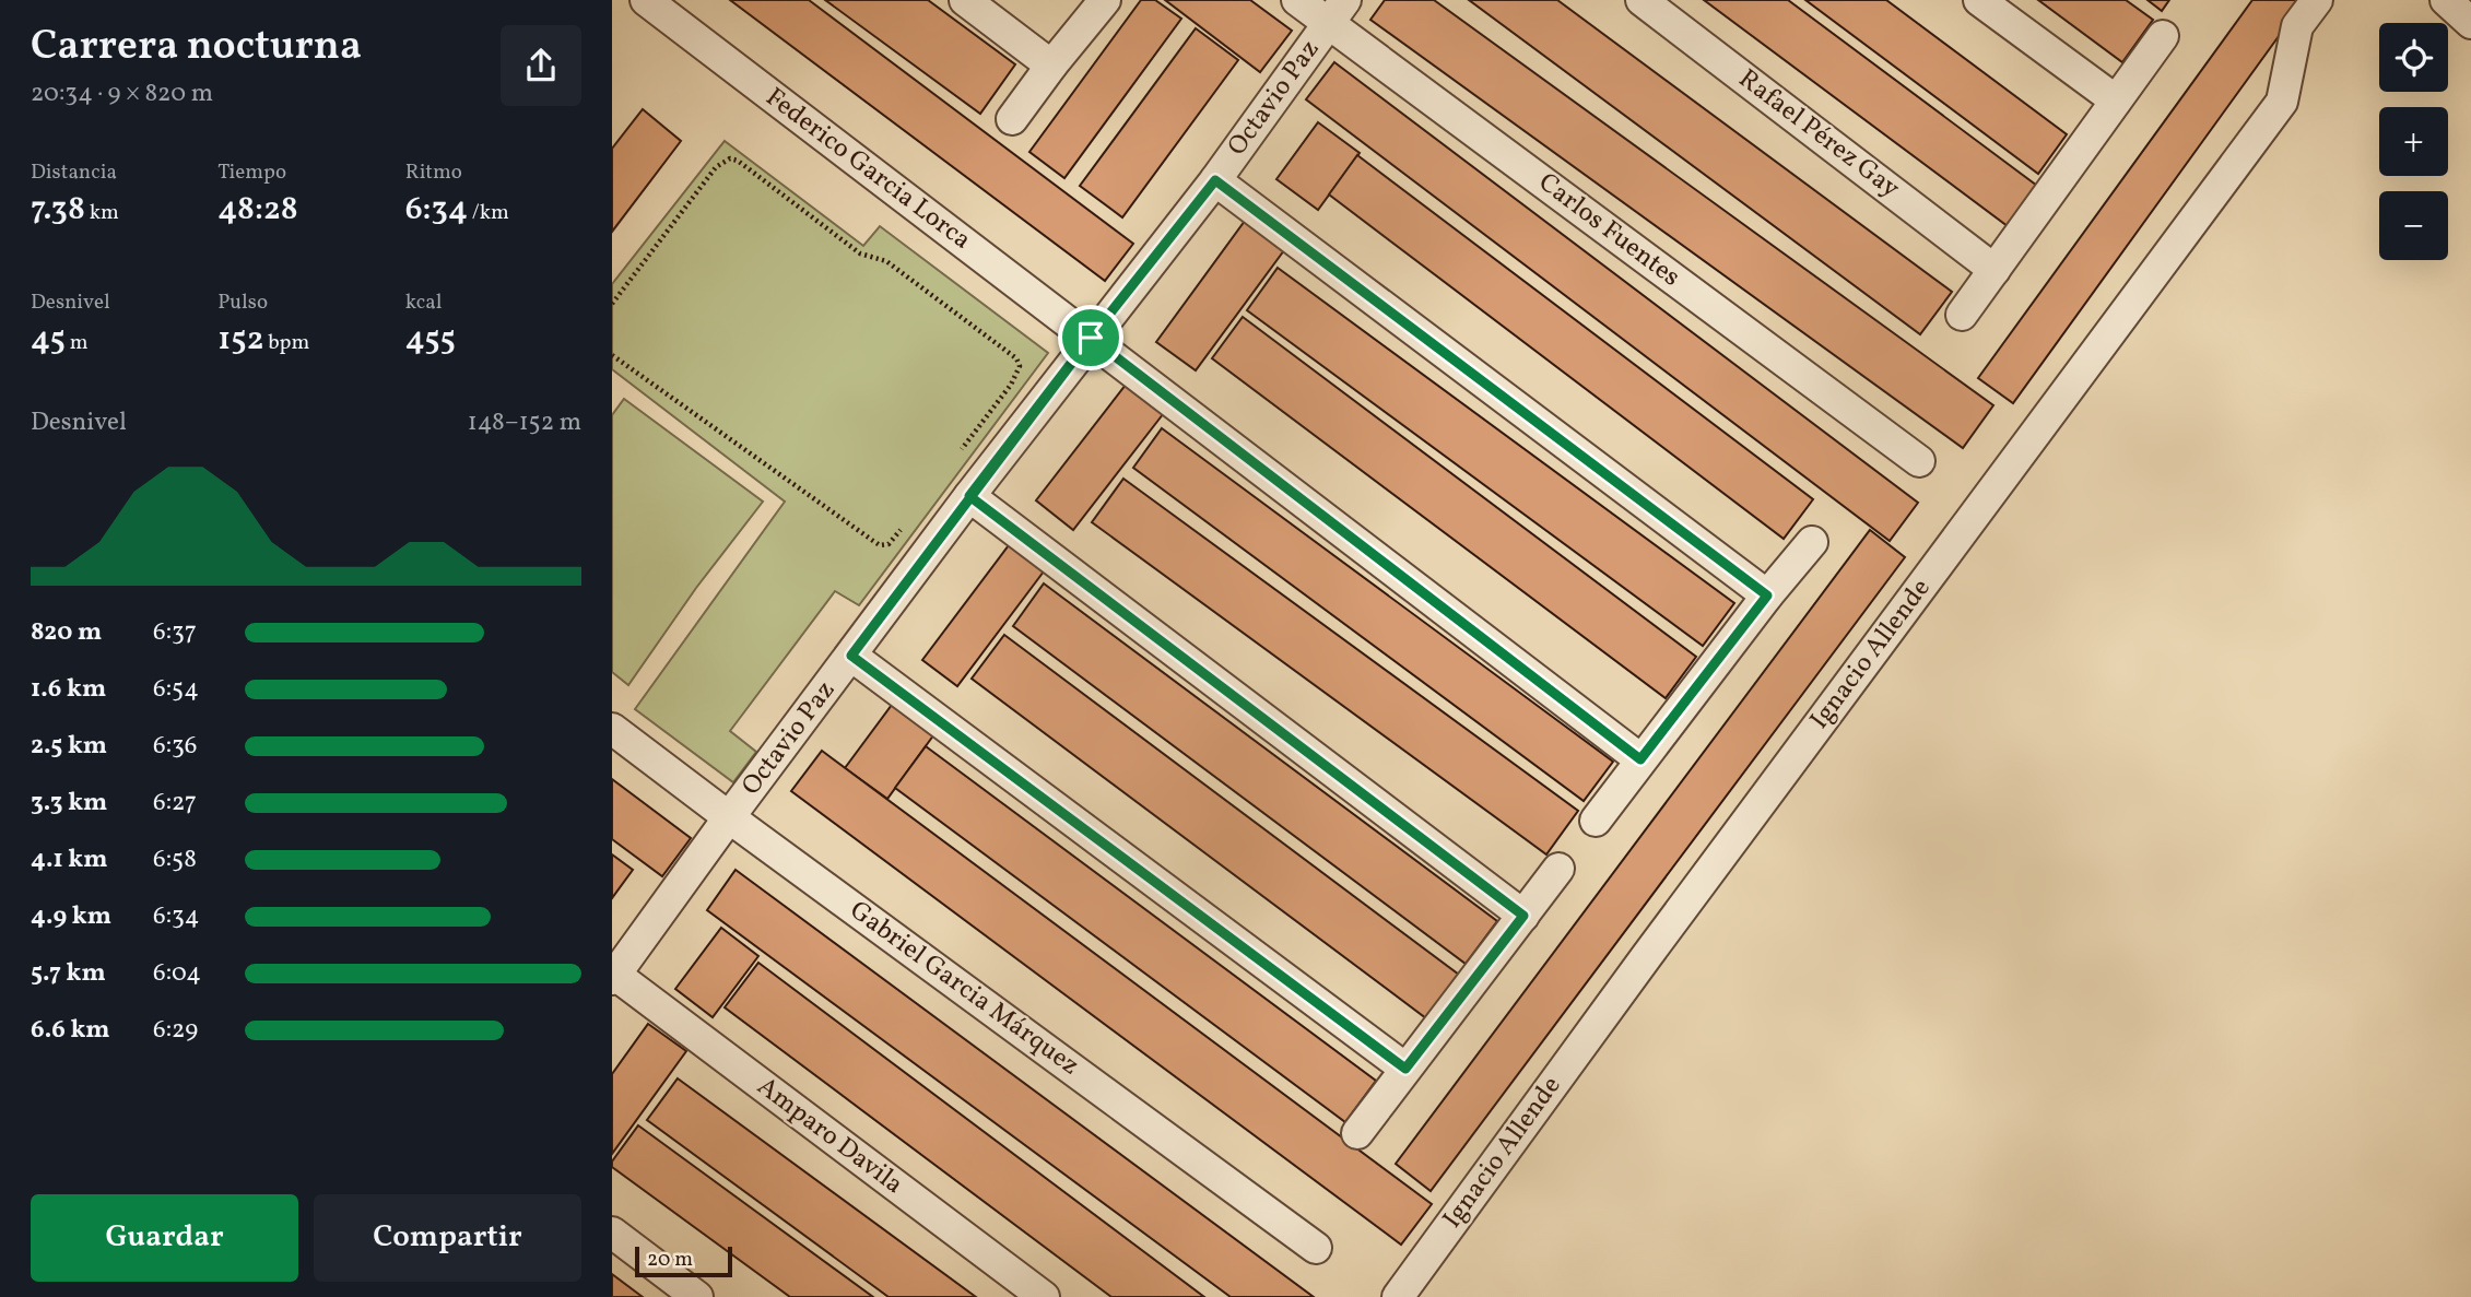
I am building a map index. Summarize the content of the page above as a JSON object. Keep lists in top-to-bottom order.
{
  "streets": {
    "street": [
      "Octavio Paz",
      "Rafael Pérez Gay",
      "Federico Garcia Lorca",
      "Carlos Fuentes",
      "Ignacio Allende",
      "Gabriel Garcia Márquez",
      "Amparo Davila"
    ]
  },
  "crossings": [
    ["Octavio Paz", "Federico Garcia Lorca"],
    ["Octavio Paz", "Carlos Fuentes"],
    ["Octavio Paz", "Gabriel Garcia Márquez"],
    ["Octavio Paz", "Amparo Davila"]
  ],
  "scale_bar": "20 m",
  "page": {
    "heading": ["Carrera nocturna", "20:34 · 9 × 820 m"],
    "map_buttons": ["+", "−"],
    "stats": [
      ["Distancia", "7.38 km"],
      ["Tiempo", "48:28"],
      ["Ritmo", "6:34 /km"],
      ["Desnivel", "45 m"],
      ["Pulso", "152 bpm"],
      ["kcal", "455"]
    ],
    "chart": ["Desnivel", "148–152 m"],
    "list": [
      {
        "name": "820 m",
        "note": "6:37"
      },
      {
        "name": "1.6 km",
        "note": "6:54"
      },
      {
        "name": "2.5 km",
        "note": "6:36"
      },
      {
        "name": "3.3 km",
        "note": "6:27"
      },
      {
        "name": "4.1 km",
        "note": "6:58"
      },
      {
        "name": "4.9 km",
        "note": "6:34"
      },
      {
        "name": "5.7 km",
        "note": "6:04"
      },
      {
        "name": "6.6 km",
        "note": "6:29"
      }
    ],
    "buttons": ["Guardar", "Compartir"],
    "scale": "20 m"
  }
}
